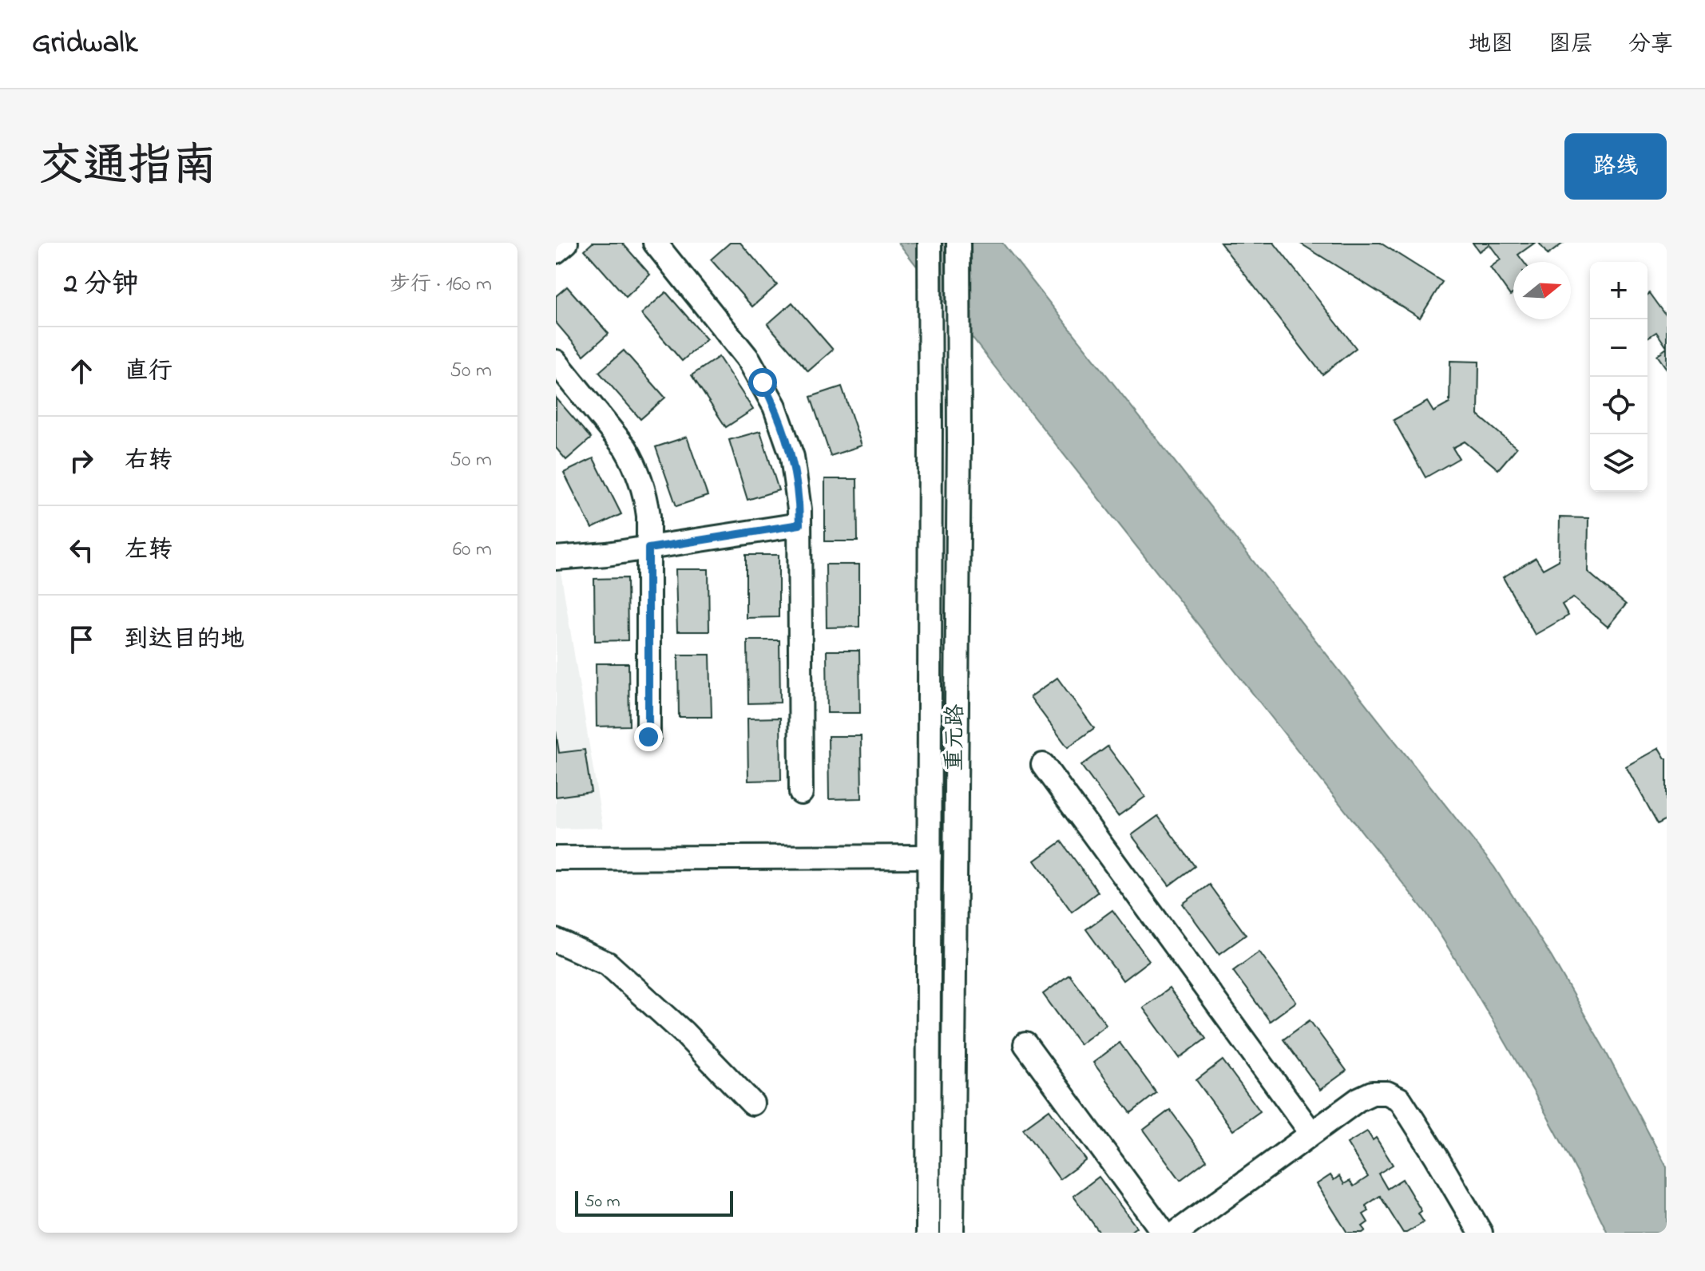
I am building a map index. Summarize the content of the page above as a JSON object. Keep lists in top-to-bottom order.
{
  "streets": {
    "street": ["重元路"]
  },
  "scale_bar": "50 m",
  "north": "right",
  "page": {
    "header": "Gridwalk",
    "nav": ["地图", "图层", "分享"],
    "title": "交通指南",
    "buttons": "路线",
    "heading": ["2 分钟", "步行 · 160 m"],
    "map_buttons": ["+", "−"],
    "list": [
      ["直行", "50 m"],
      ["右转", "50 m"],
      ["左转", "60 m"],
      "到达目的地"
    ],
    "scale": "50 m"
  }
}
